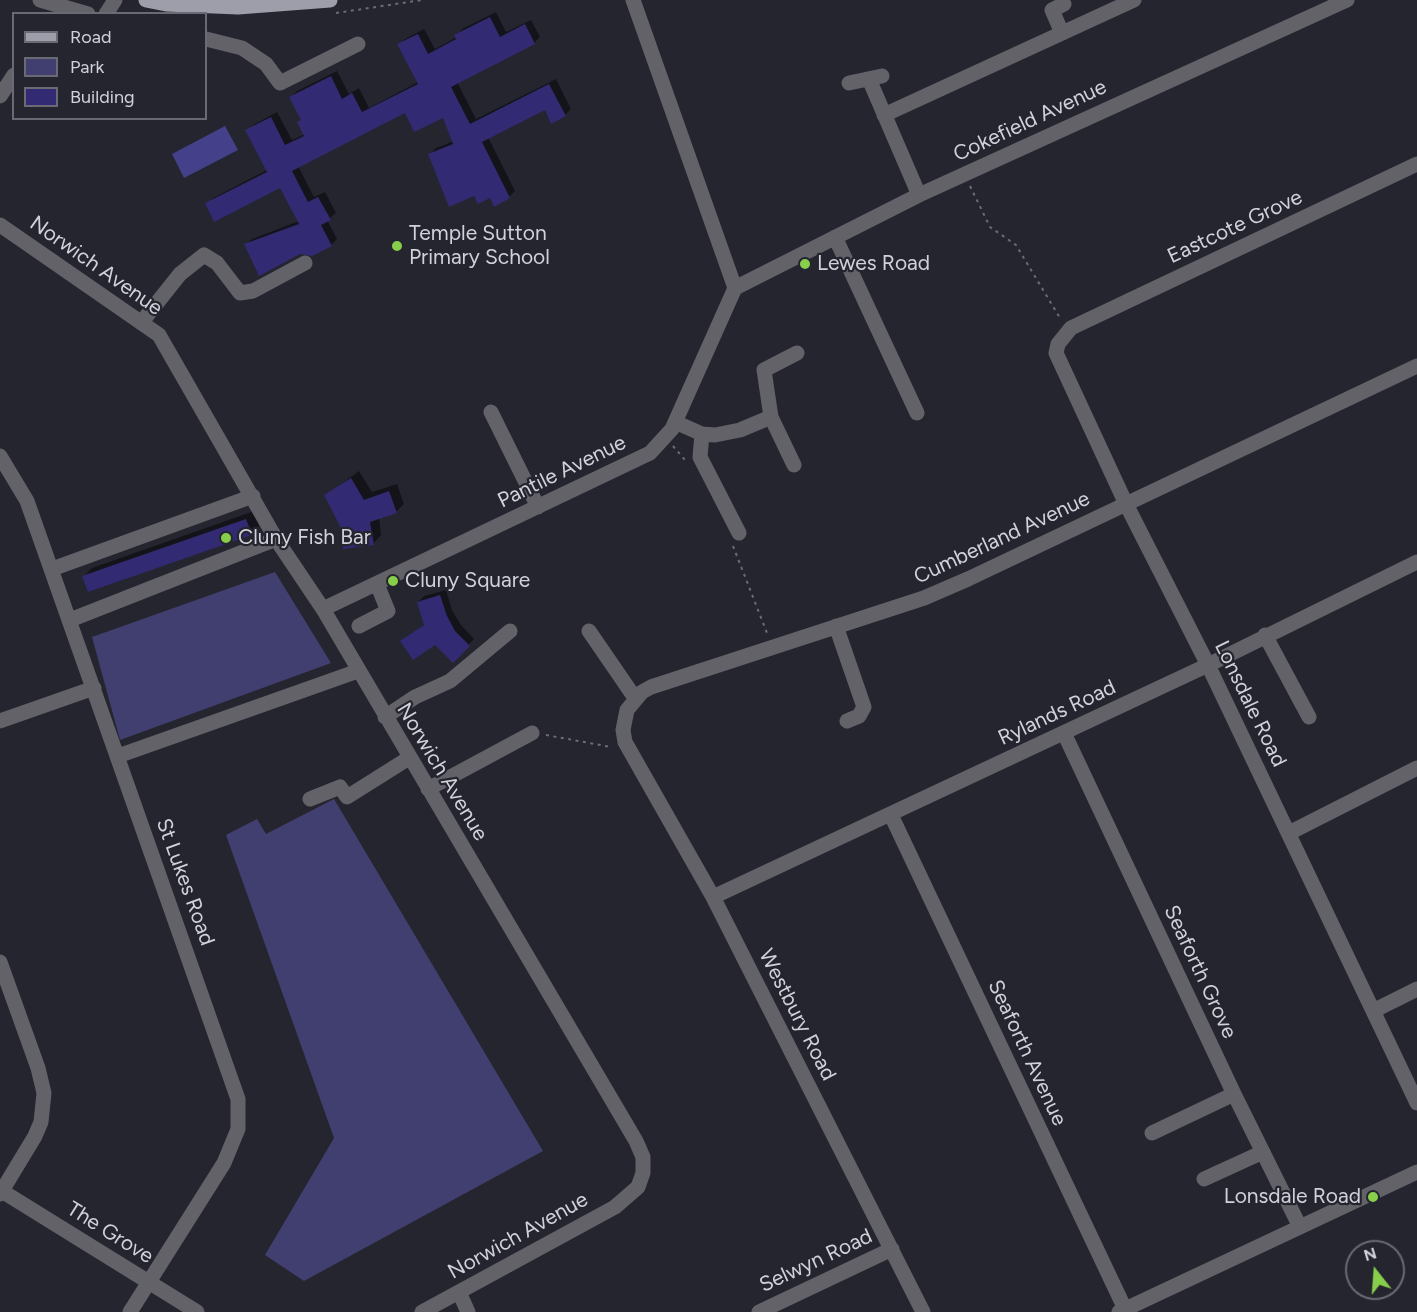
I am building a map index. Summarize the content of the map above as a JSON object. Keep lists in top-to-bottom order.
{
  "streets": {
    "street": [
      "Cokefield Avenue",
      "Eastcote Grove",
      "Norwich Avenue",
      "Pantile Avenue",
      "Cumberland Avenue",
      "Lonsdale Road",
      "Rylands Road",
      "St Lukes Road",
      "Seaforth Grove",
      "Westbury Road",
      "Seaforth Avenue",
      "The Grove",
      "Selwyn Road"
    ]
  },
  "crossings": [
    ["Cokefield Avenue", "Pantile Avenue"],
    ["Eastcote Grove", "Lonsdale Road"],
    ["Norwich Avenue", "Pantile Avenue"],
    ["Cumberland Avenue", "Lonsdale Road"],
    ["Lonsdale Road", "Rylands Road"],
    ["Rylands Road", "Seaforth Grove"],
    ["Rylands Road", "Westbury Road"],
    ["Rylands Road", "Seaforth Avenue"],
    ["St Lukes Road", "The Grove"],
    ["Westbury Road", "Selwyn Road"]
  ],
  "places": [
    "Temple Sutton Primary School",
    "Lewes Road",
    "Cluny Fish Bar",
    "Cluny Square",
    "Lonsdale Road"
  ],
  "legend": ["Road", "Park", "Building"],
  "north": "top"
}
